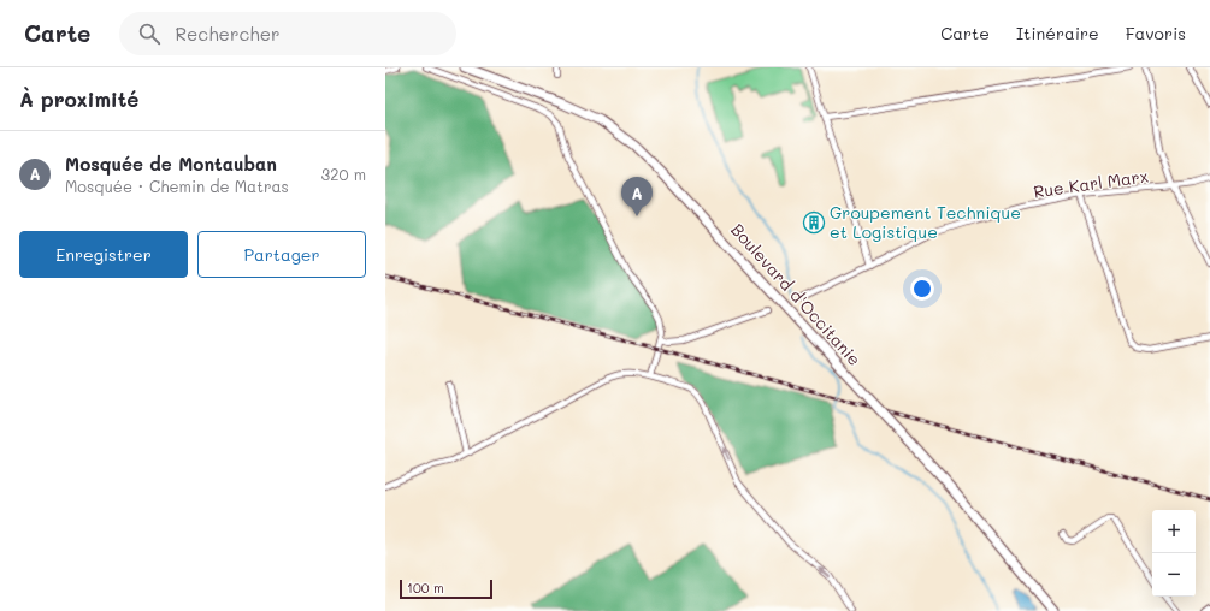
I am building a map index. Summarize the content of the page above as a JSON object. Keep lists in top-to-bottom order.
{
  "streets": {
    "main road": ["Boulevard d'Occitanie"],
    "street": ["Rue Karl Marx"]
  },
  "places": {
    "building": ["Groupement Technique et Logistique"]
  },
  "scale_bar": "100 m",
  "page": {
    "header": "Carte",
    "search": "Rechercher",
    "nav": ["Carte", "Itinéraire", "Favoris"],
    "heading": "À proximité",
    "list": [
      {
        "mark": "A",
        "name": "Mosquée de Montauban",
        "note": "Mosquée · Chemin de Matras",
        "value": "320 m"
      }
    ],
    "pins": "A",
    "buttons": ["Enregistrer", "Partager"],
    "map_buttons": ["+", "−"],
    "scale": "100 m"
  }
}
